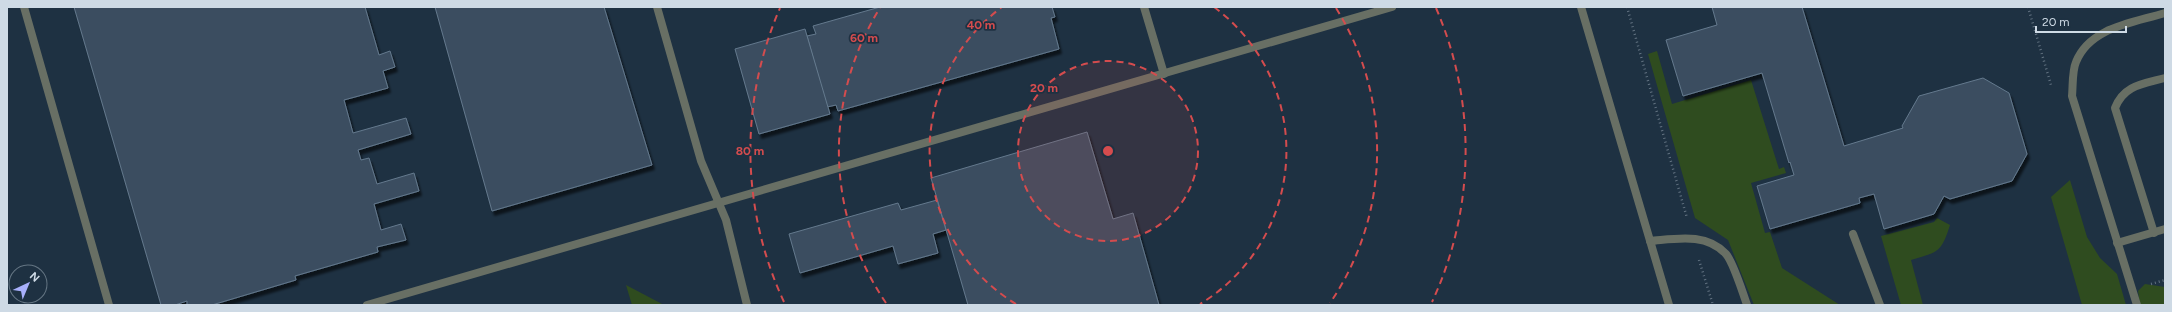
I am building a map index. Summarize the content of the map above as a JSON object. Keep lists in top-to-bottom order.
{
  "scale_bar": "20 m",
  "north": "top right",
  "rings": [
    "40 m",
    "60 m",
    "20 m",
    "80 m"
  ]
}
